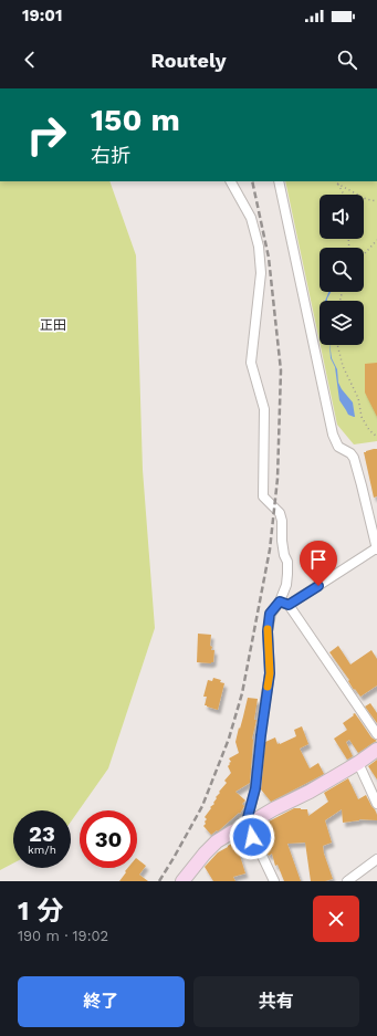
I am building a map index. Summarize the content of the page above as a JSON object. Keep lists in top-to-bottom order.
{
  "districts": ["正田"],
  "page": {
    "status": "19:01",
    "header": "Routely",
    "turn": ["150 m", "右折"],
    "speed": "23 km/h",
    "limit": "30",
    "heading": ["1 分", "190 m · 19:02"],
    "buttons": ["終了", "共有"]
  }
}
